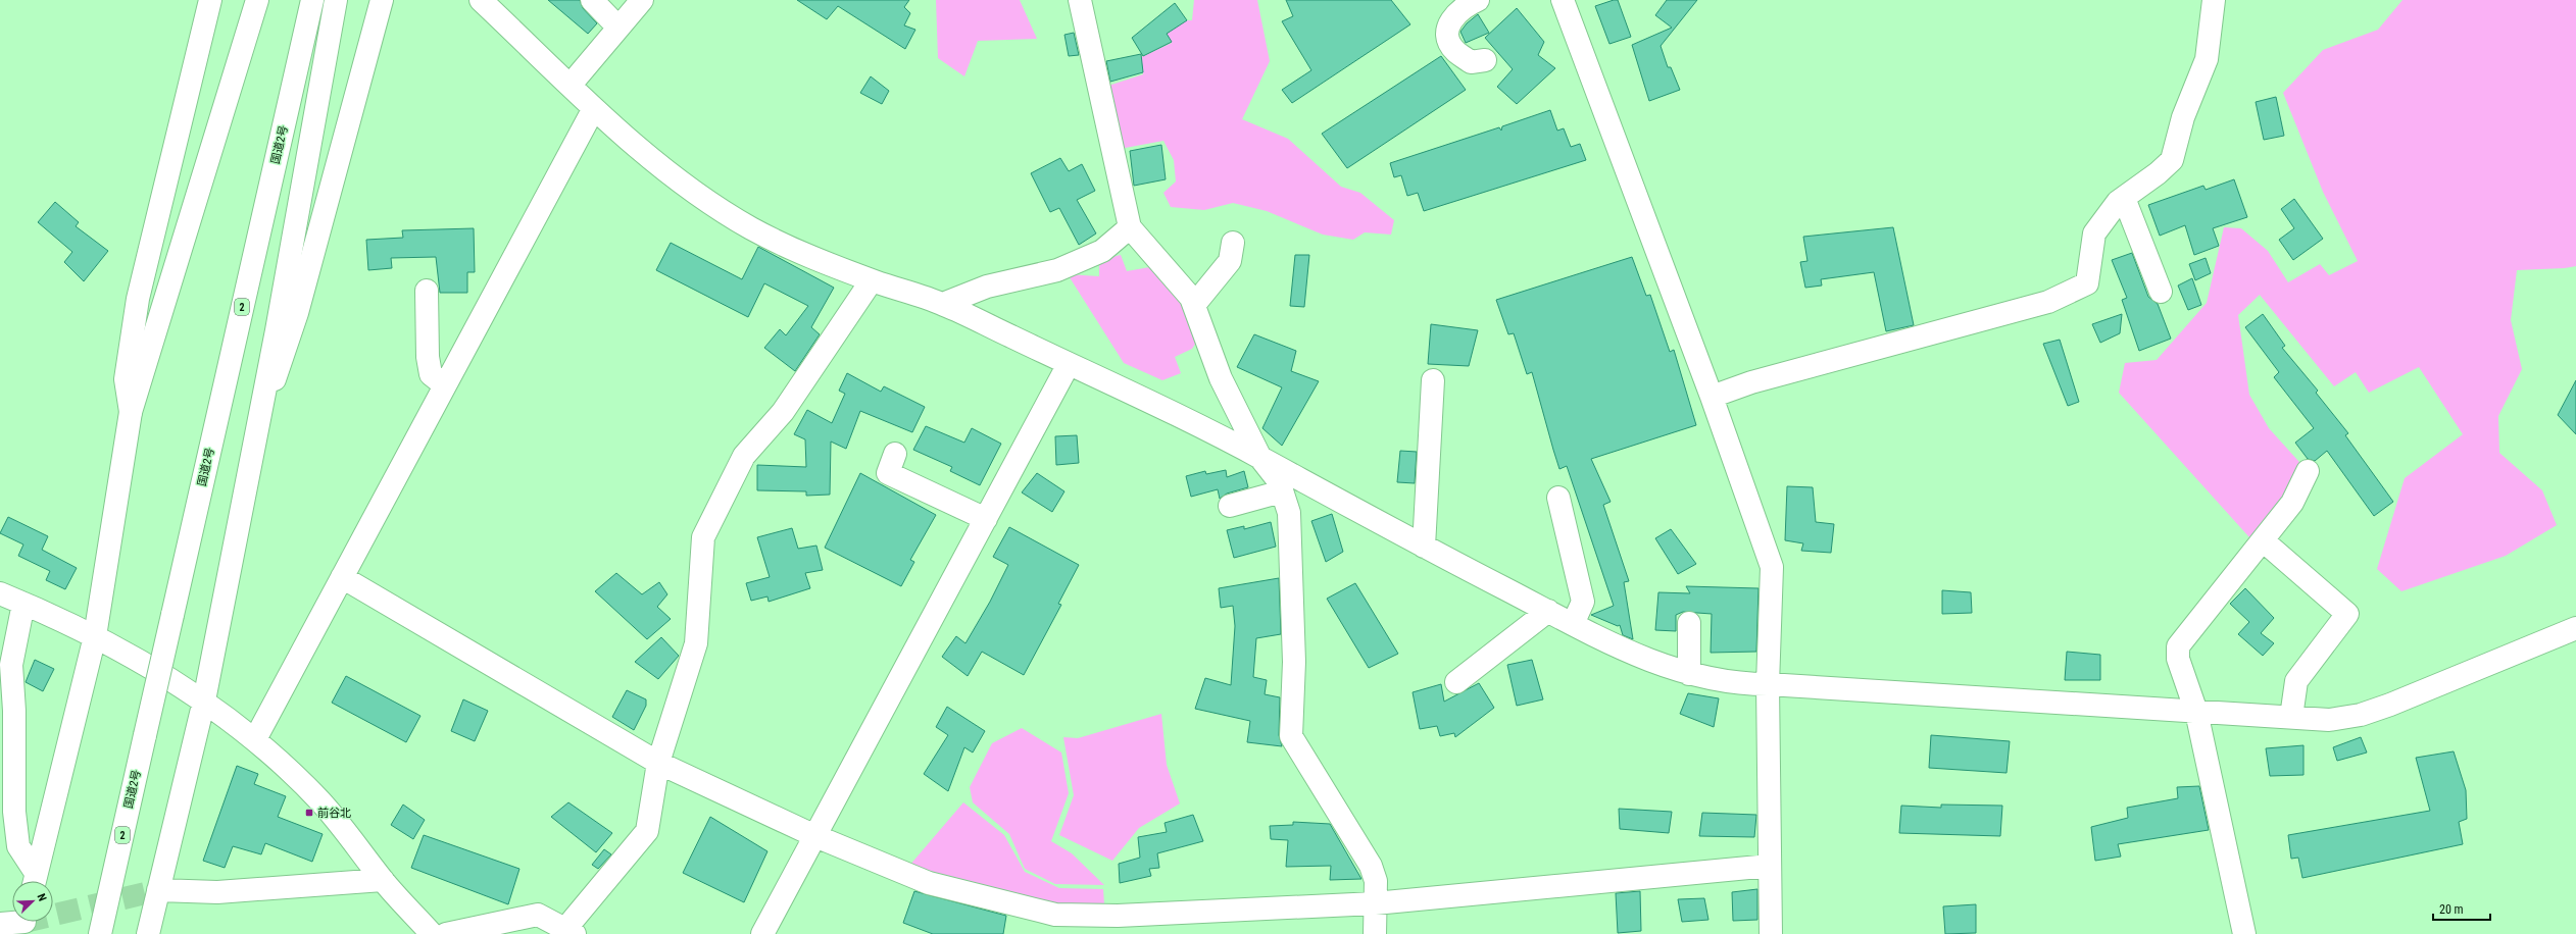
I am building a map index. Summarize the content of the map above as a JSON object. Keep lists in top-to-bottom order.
{
  "streets": {
    "main road": ["国道2号", "2"]
  },
  "places": {
    "transit": ["前谷北"]
  },
  "scale_bar": "20 m",
  "north": "top right"
}
